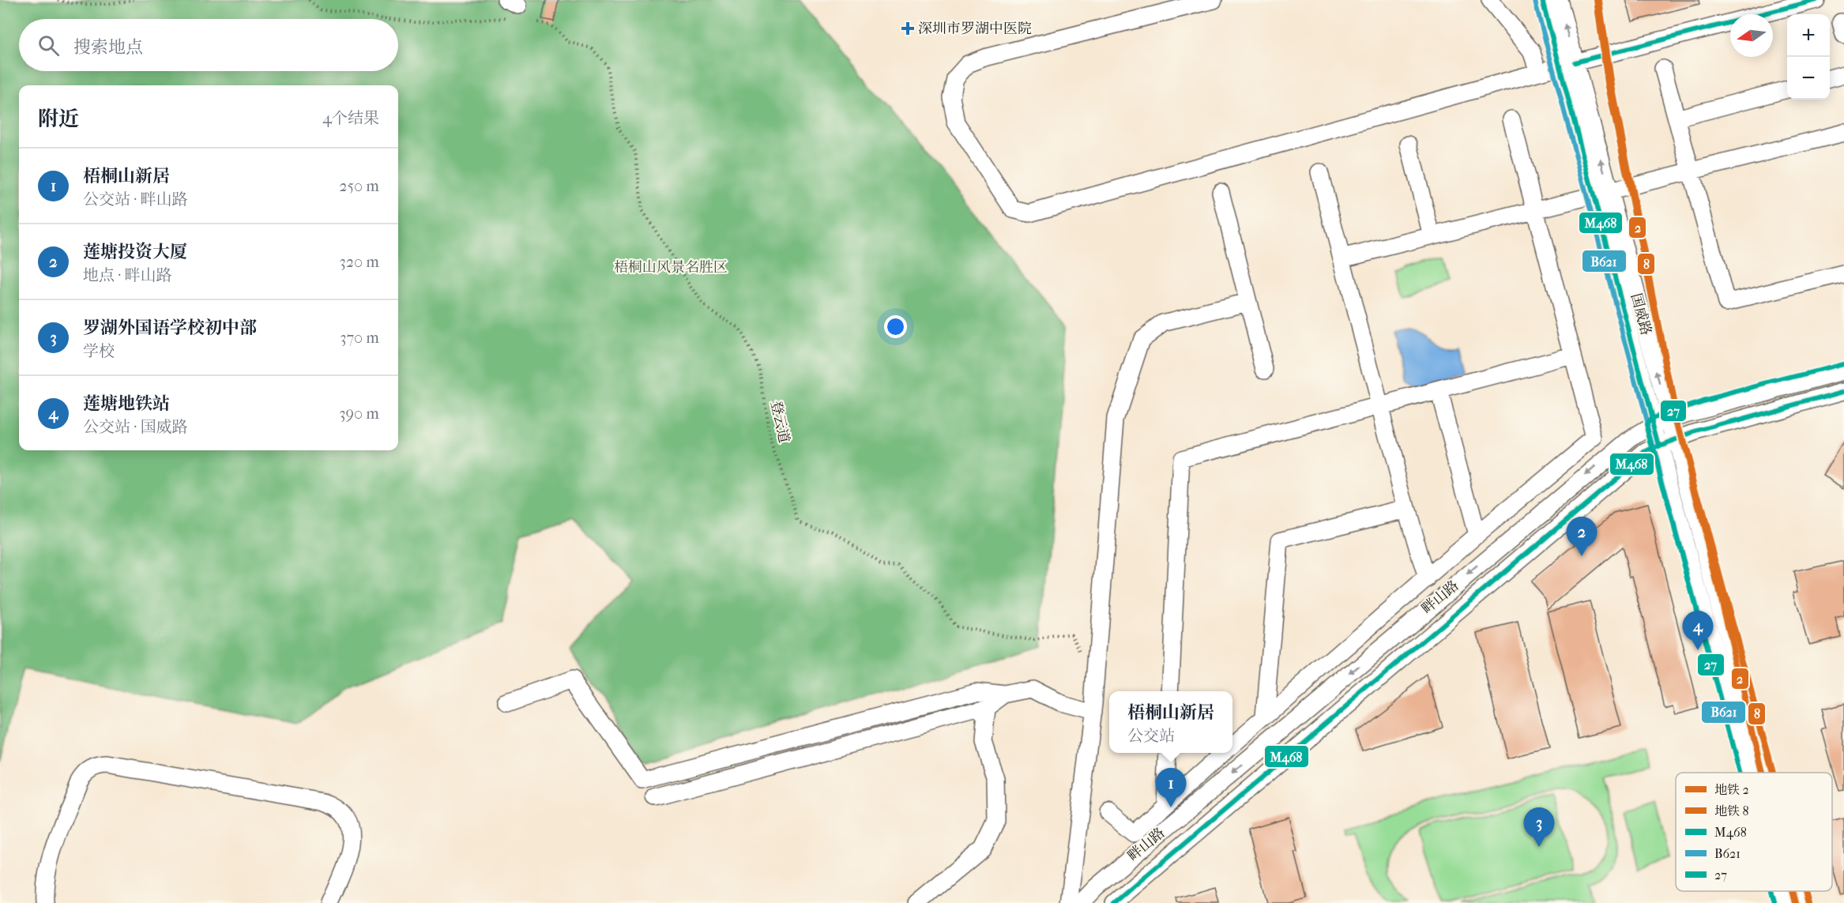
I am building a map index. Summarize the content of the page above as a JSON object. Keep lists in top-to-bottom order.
{
  "streets": {
    "street": ["国威路", "畔山路"],
    "path": ["登云道"]
  },
  "crossings": [
    ["国威路", "畔山路"]
  ],
  "parks": ["梧桐山风景名胜区"],
  "places": {
    "health": ["深圳市罗湖中医院"]
  },
  "lines": [
    "metro line 2",
    "transit line M468",
    "metro line 8",
    "transit line B621",
    "transit line 27"
  ],
  "legend": [
    "地铁 2",
    "地铁 8",
    "M468",
    "B621",
    "27"
  ],
  "north": "left",
  "page": {
    "map_buttons": ["+", "−"],
    "search": "搜索地点",
    "heading": ["附近", "4个结果"],
    "list": [
      {
        "mark": "1",
        "name": "梧桐山新居",
        "note": "公交站 · 畔山路",
        "value": "250 m"
      },
      {
        "mark": "2",
        "name": "莲塘投资大厦",
        "note": "地点 · 畔山路",
        "value": "320 m"
      },
      {
        "mark": "3",
        "name": "罗湖外国语学校初中部",
        "note": "学校",
        "value": "370 m"
      },
      {
        "mark": "4",
        "name": "莲塘地铁站",
        "note": "公交站 · 国威路",
        "value": "390 m"
      }
    ],
    "pins": [
      "2",
      "4",
      "1",
      "3"
    ],
    "popup": ["梧桐山新居", "公交站"]
  }
}
